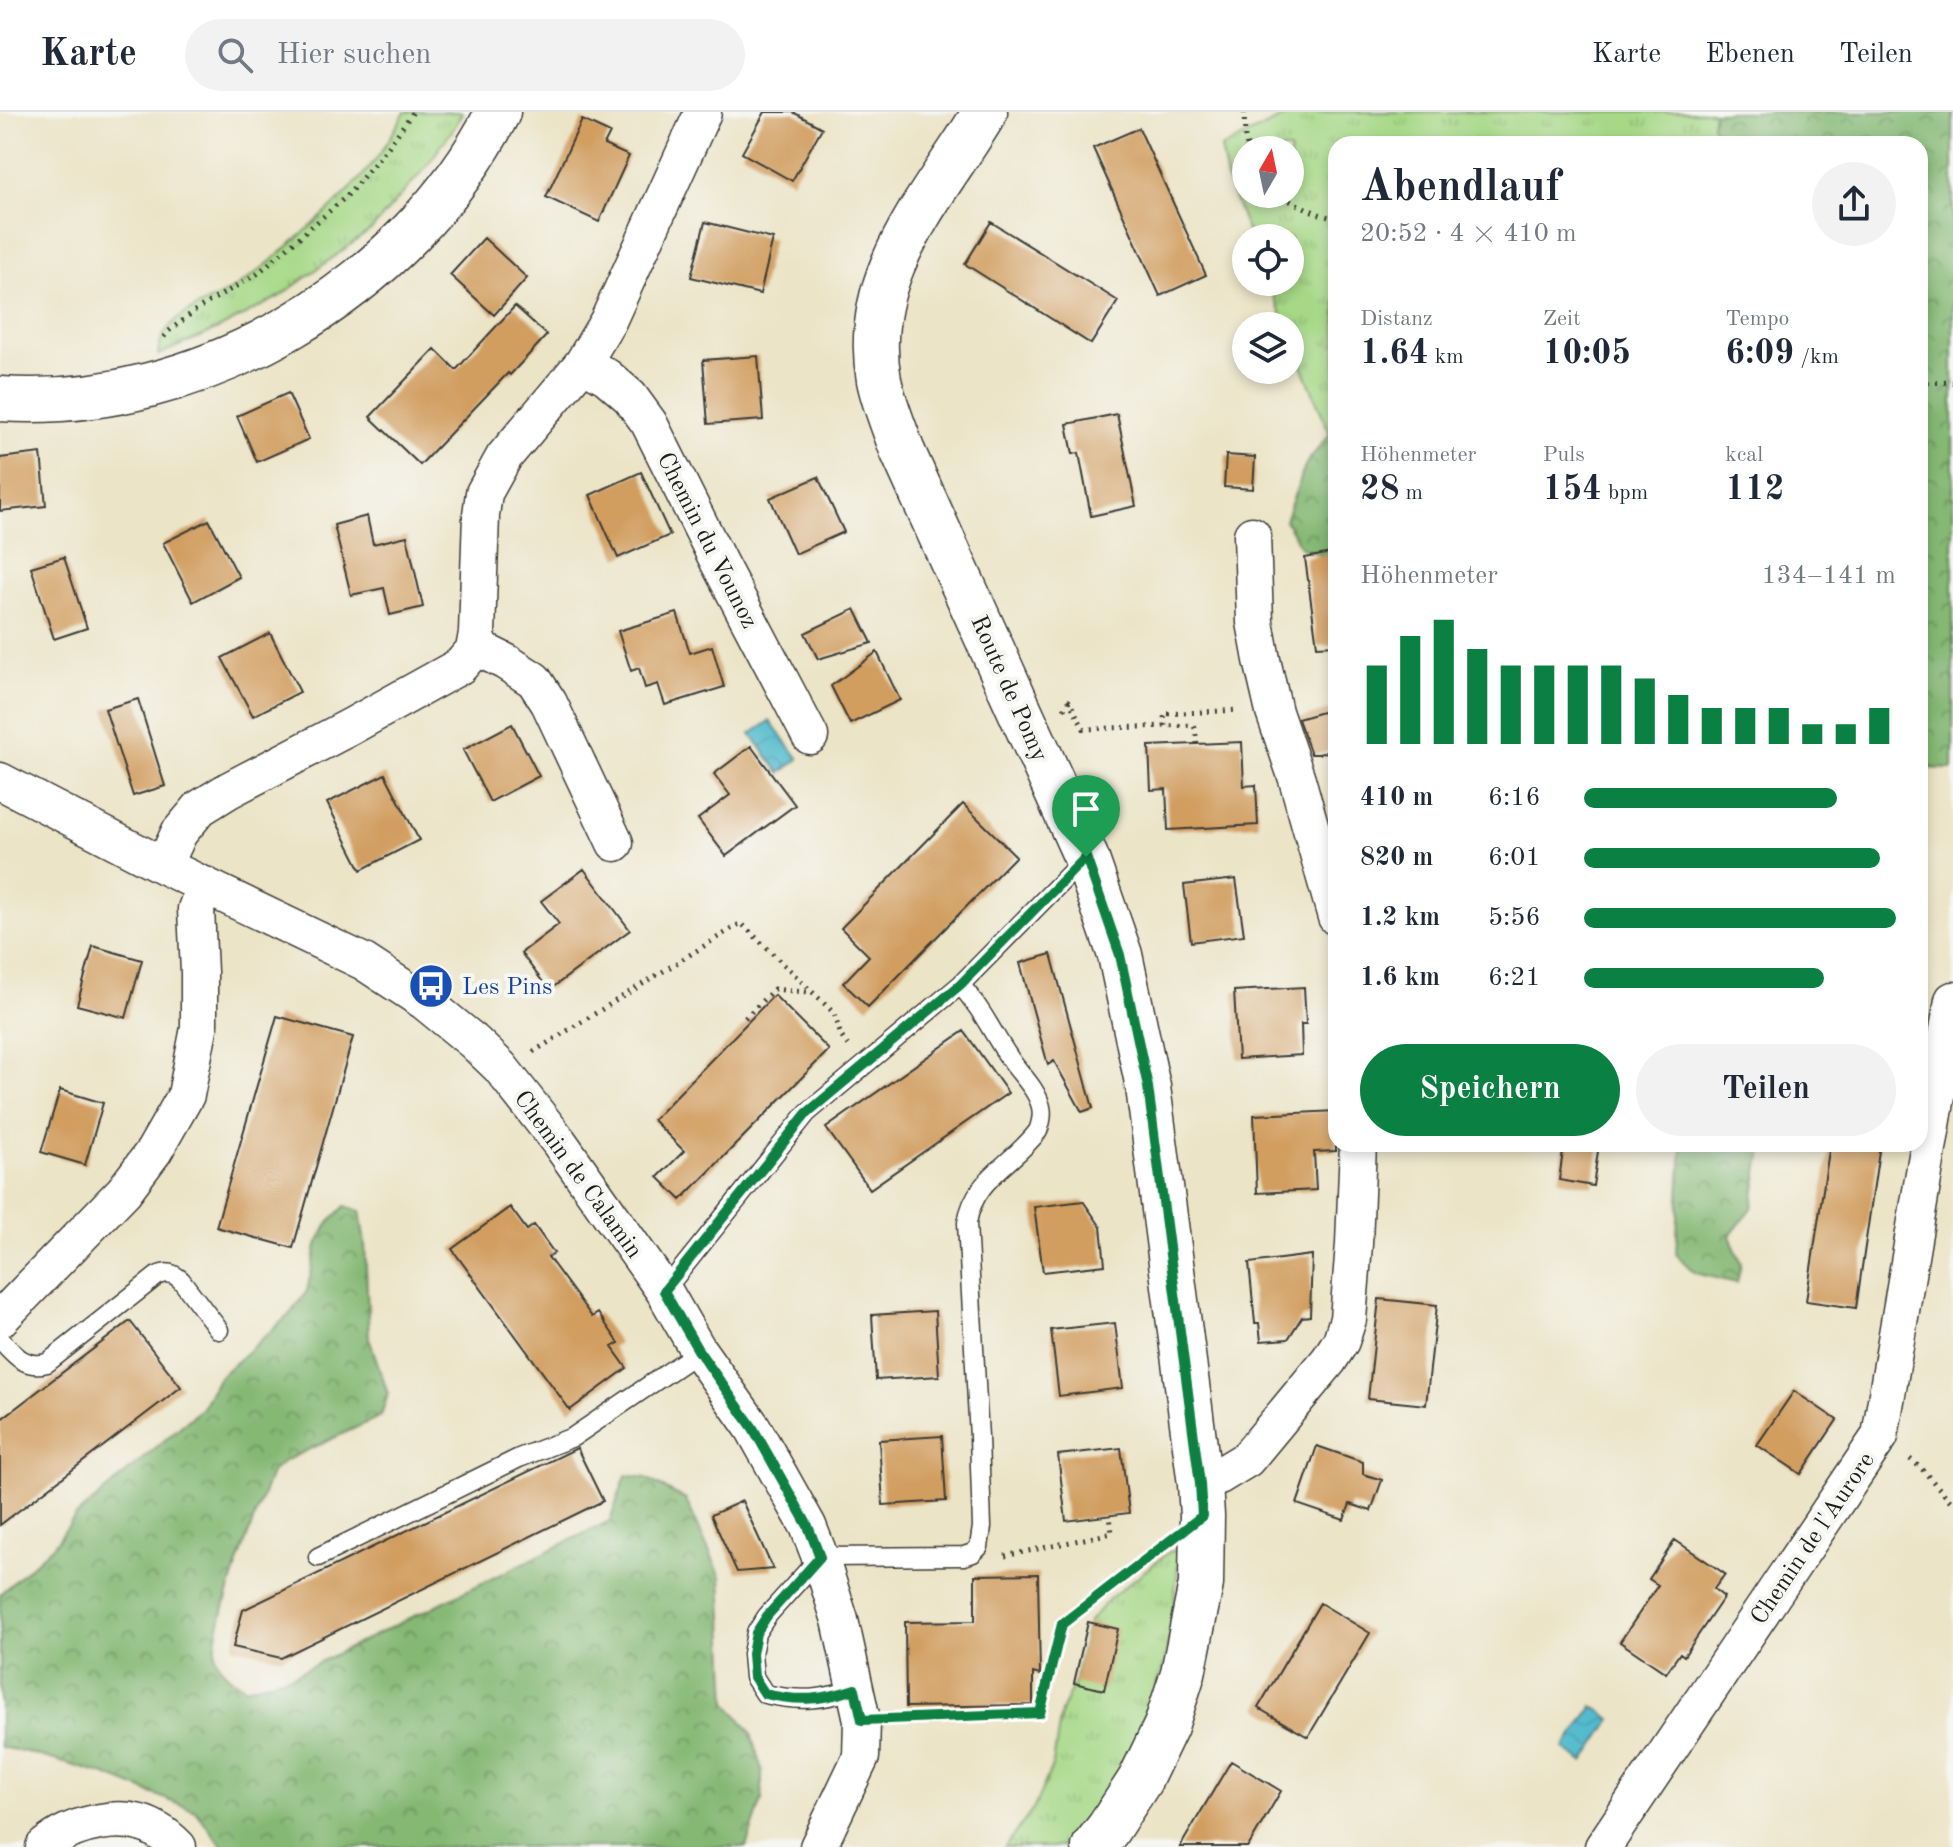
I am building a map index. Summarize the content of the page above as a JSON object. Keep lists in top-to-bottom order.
{
  "streets": {
    "main road": ["Route de Pomy"],
    "street": ["Chemin du Vounoz", "Chemin de Calamin", "Chemin de l'Aurore"]
  },
  "places": {
    "bus stop": ["Les Pins"]
  },
  "north": "top",
  "page": {
    "header": "Karte",
    "search": "Hier suchen",
    "nav": ["Karte", "Ebenen", "Teilen"],
    "heading": ["Abendlauf", "20:52 · 4 × 410 m"],
    "stats": [
      ["Distanz", "1.64 km"],
      ["Zeit", "10:05"],
      ["Tempo", "6:09 /km"],
      ["Höhenmeter", "28 m"],
      ["Puls", "154 bpm"],
      ["kcal", "112"]
    ],
    "chart": ["Höhenmeter", "134–141 m"],
    "list": [
      {
        "name": "410 m",
        "note": "6:16"
      },
      {
        "name": "820 m",
        "note": "6:01"
      },
      {
        "name": "1.2 km",
        "note": "5:56"
      },
      {
        "name": "1.6 km",
        "note": "6:21"
      }
    ],
    "buttons": ["Speichern", "Teilen"]
  }
}
